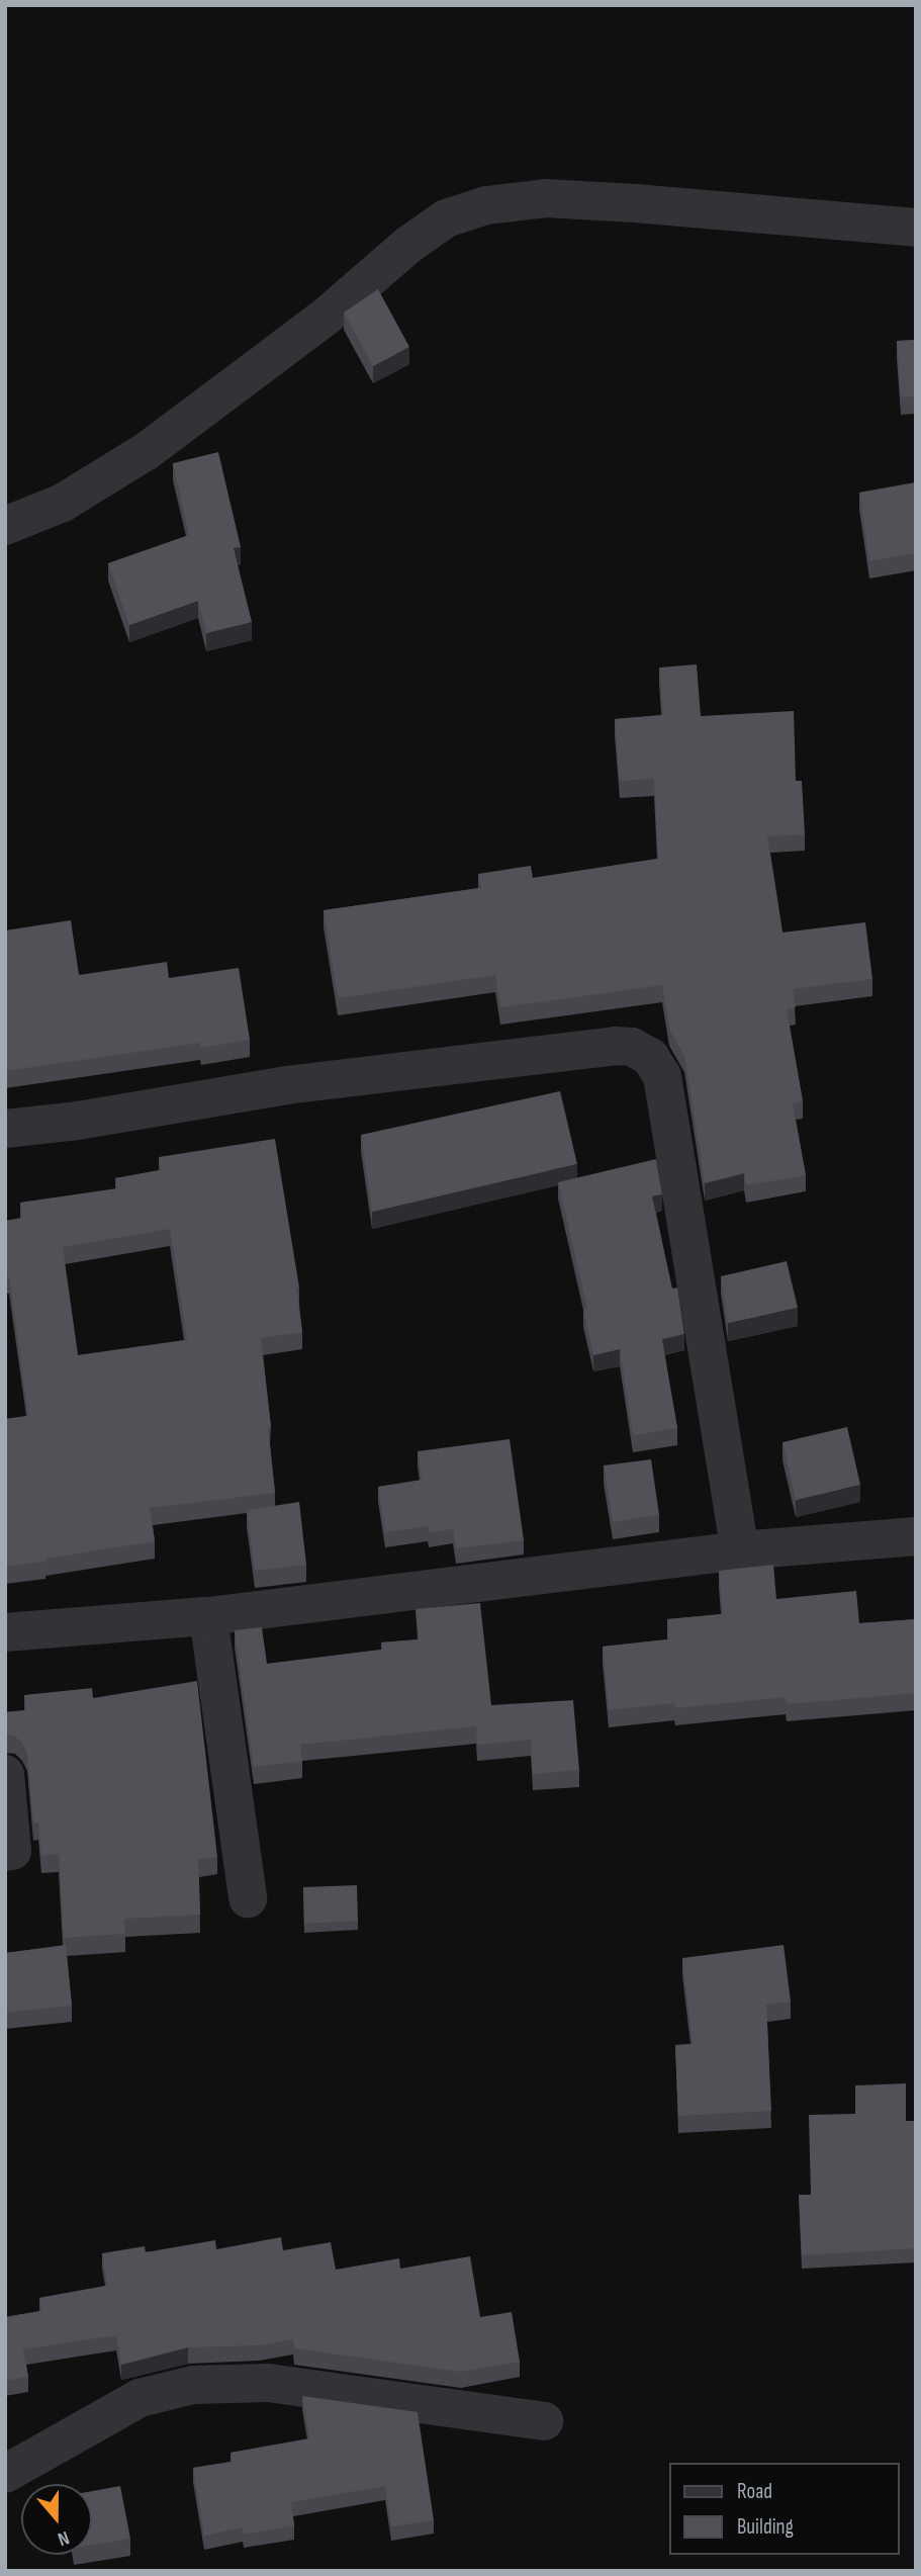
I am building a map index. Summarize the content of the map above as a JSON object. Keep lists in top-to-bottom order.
{
  "legend": ["Road", "Building"],
  "north": "bottom"
}
